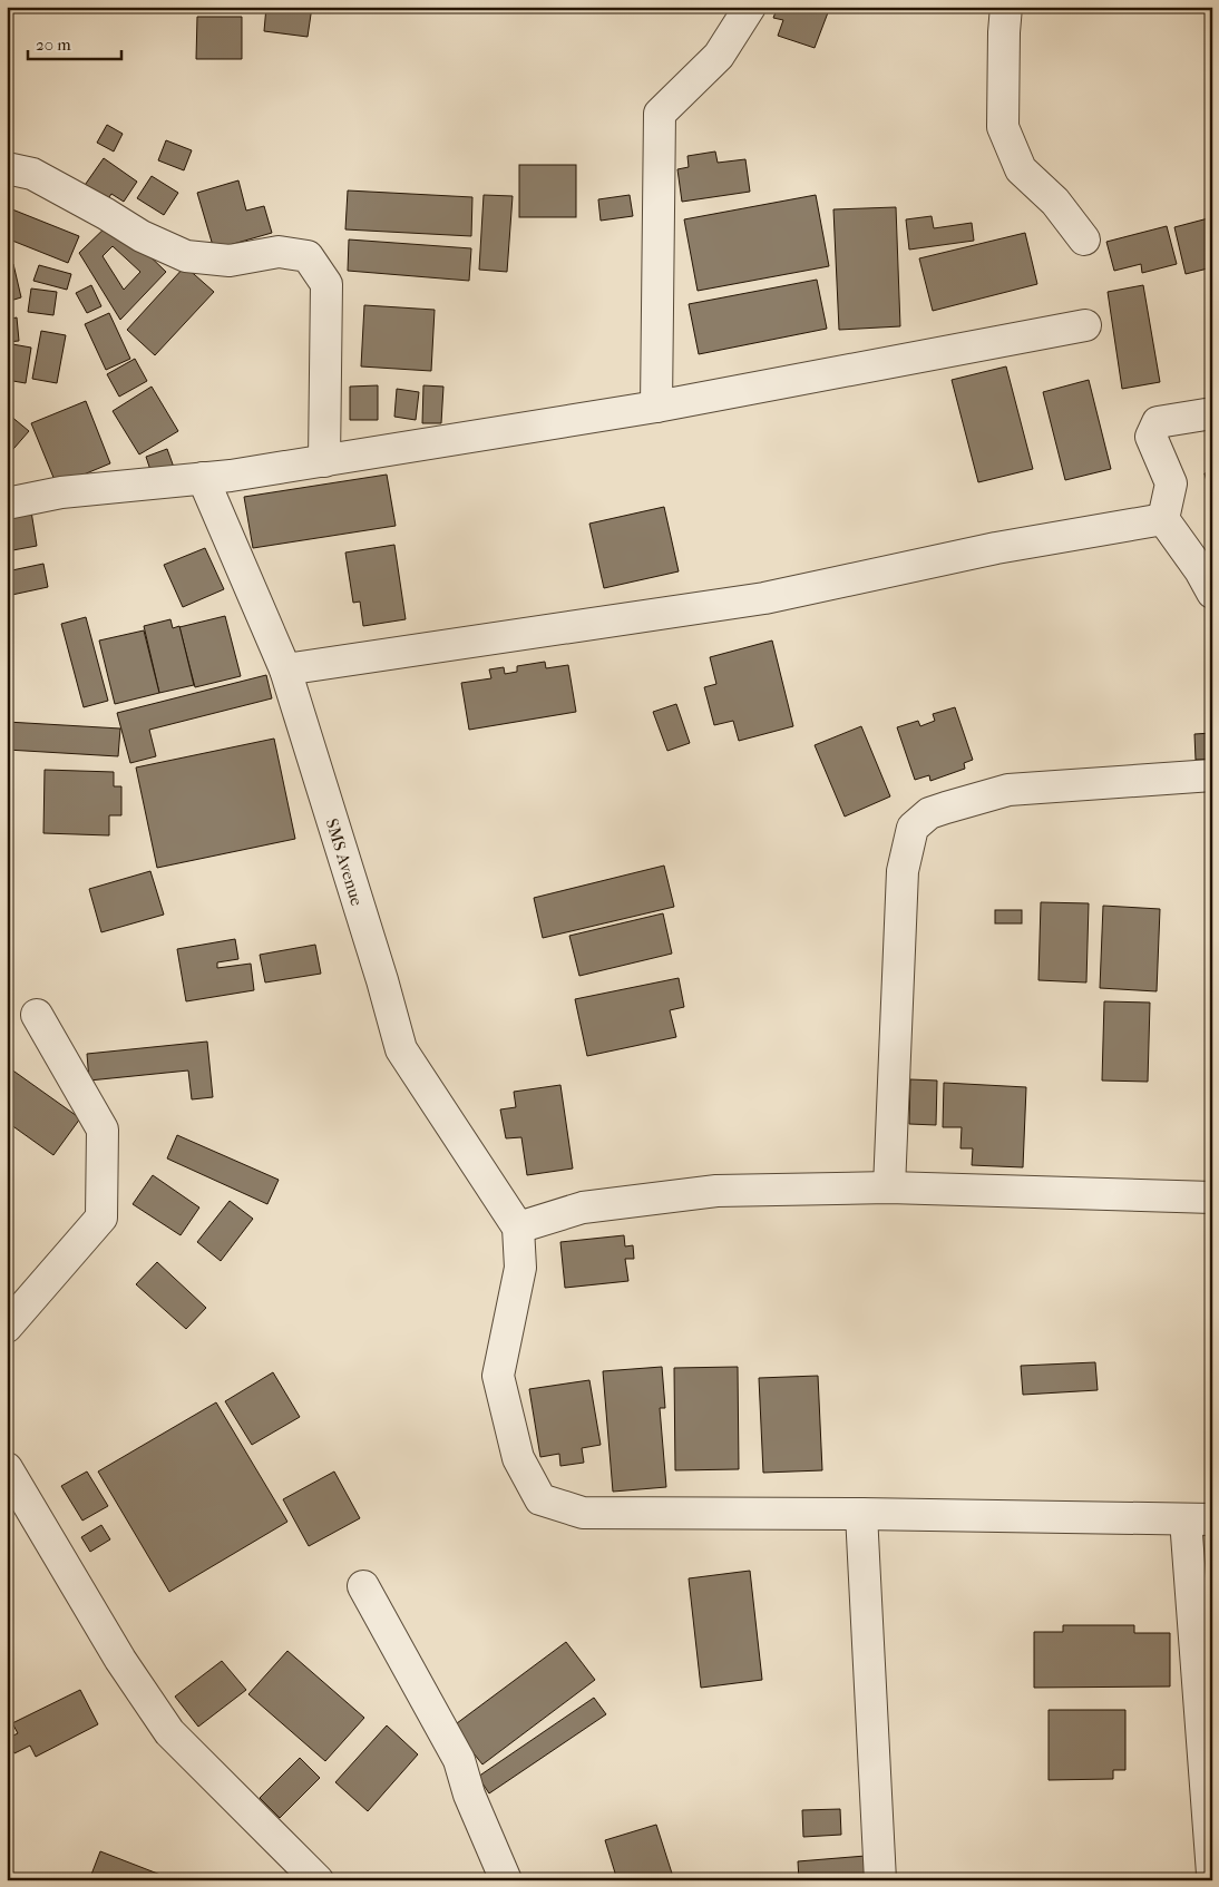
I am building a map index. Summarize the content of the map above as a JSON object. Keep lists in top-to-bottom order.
{
  "streets": {
    "street": ["SMS Avenue"]
  },
  "scale_bar": "20 m"
}
